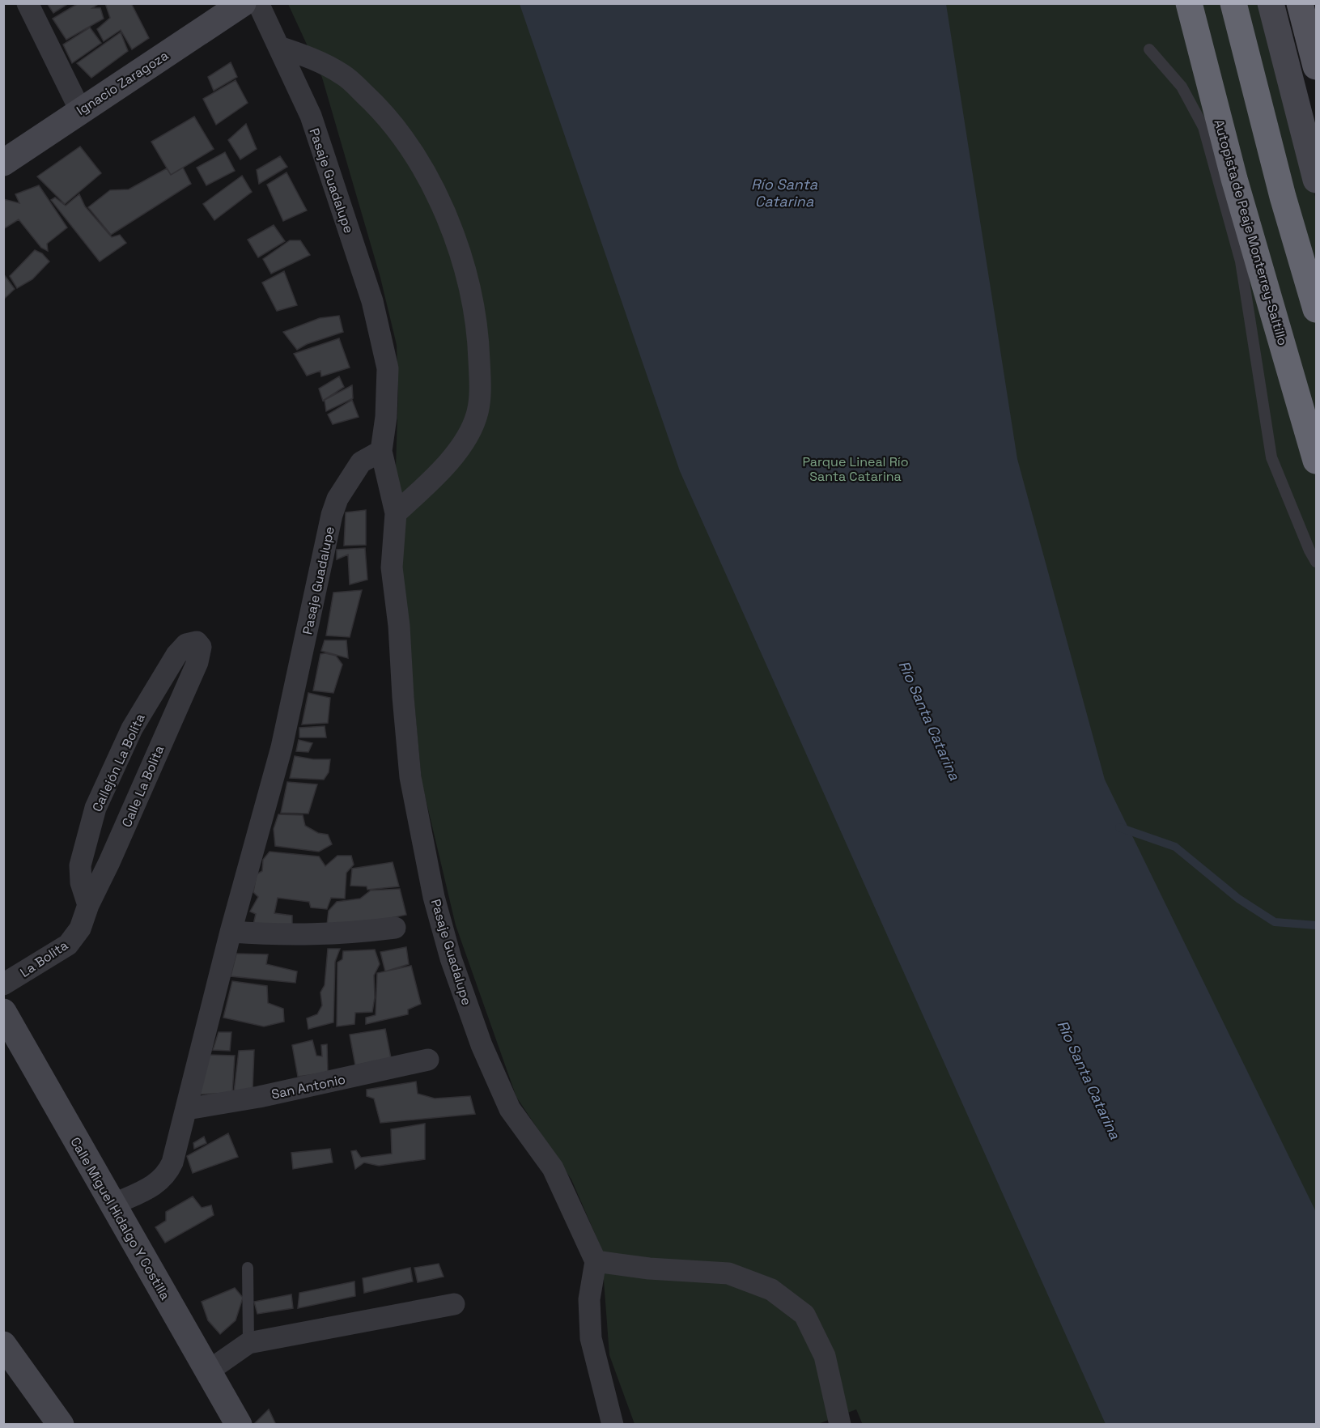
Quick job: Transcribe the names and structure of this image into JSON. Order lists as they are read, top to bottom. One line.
{"streets":{"highway":["Autopista de Peaje Monterrey-Saltillo"],"street":["Ignacio Zaragoza","Pasaje Guadalupe","Callejón La Bolita","Calle La Bolita","La Bolita","San Antonio","Calle Miguel Hidalgo Y Costilla"]},"crossings":[["Pasaje Guadalupe","San Antonio"],["Pasaje Guadalupe","Calle Miguel Hidalgo Y Costilla"],["Callejón La Bolita","Calle La Bolita"],["Calle La Bolita","La Bolita"]],"water":["Río Santa Catarina"],"parks":["Parque Lineal Río Santa Catarina"]}
